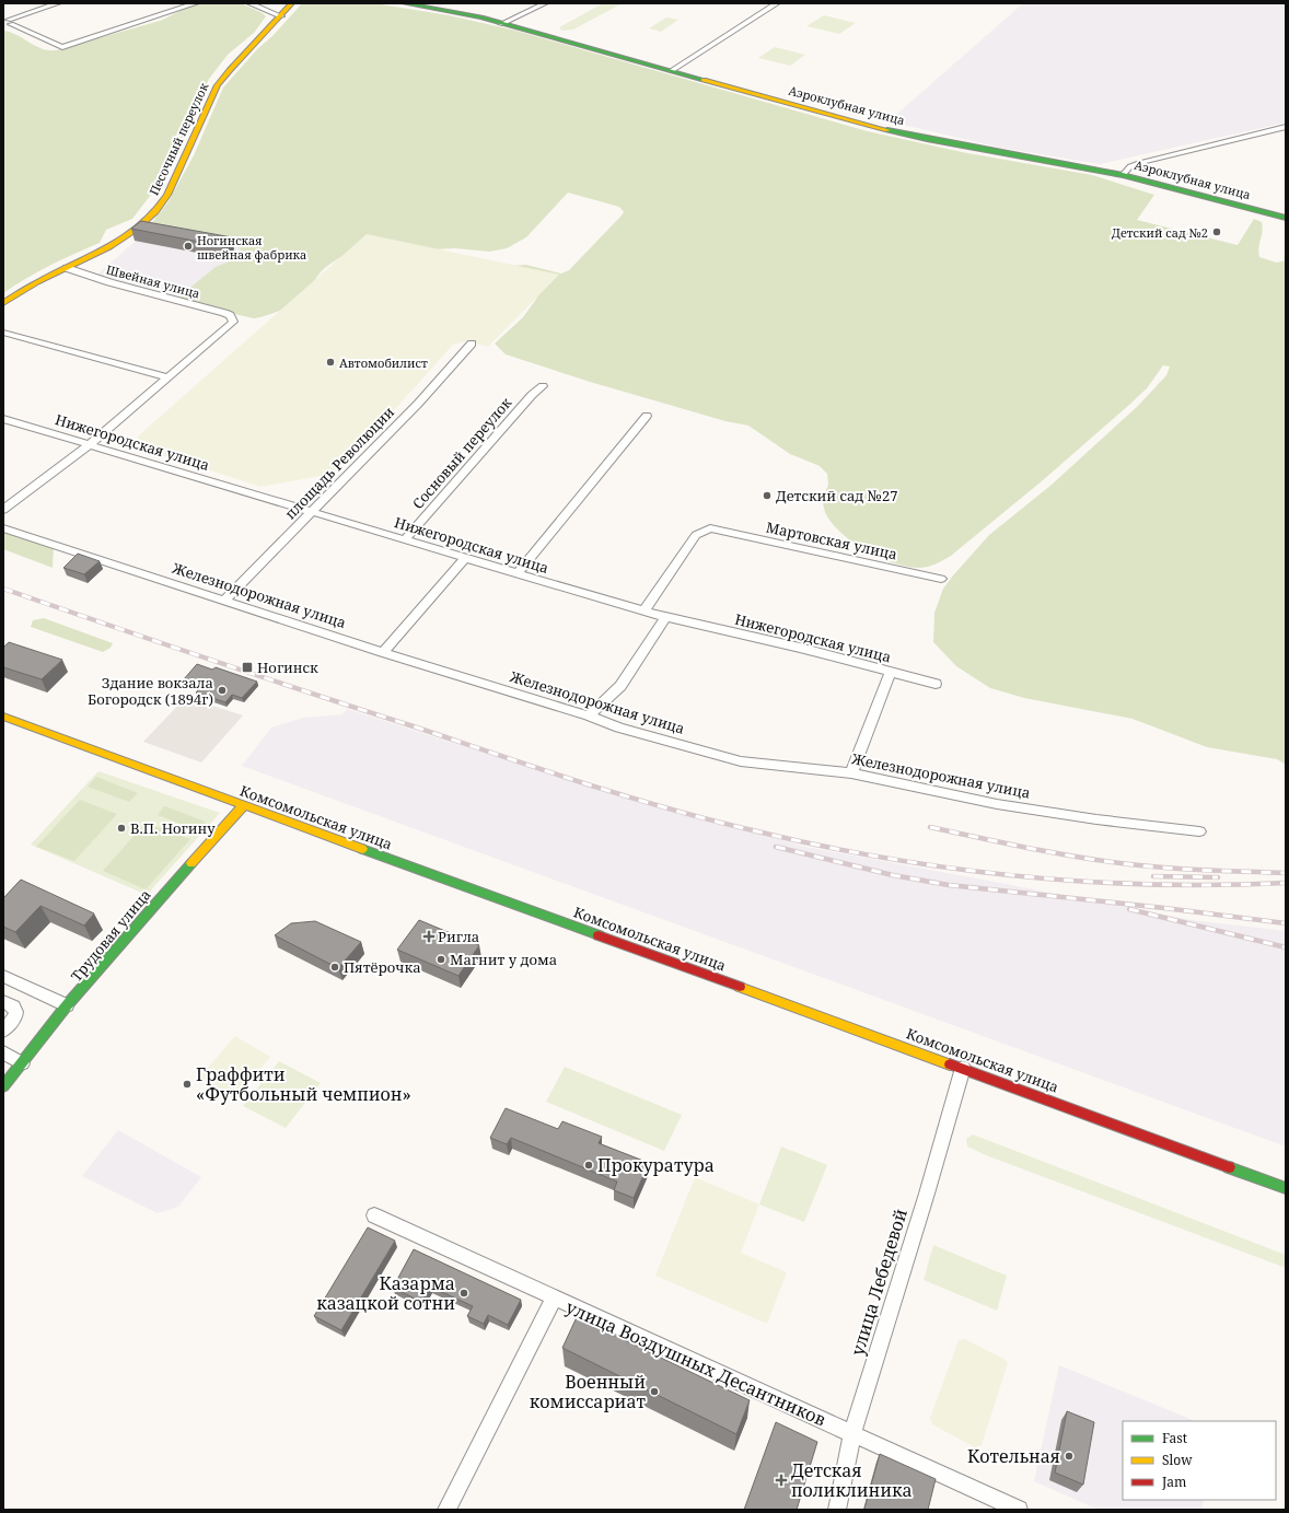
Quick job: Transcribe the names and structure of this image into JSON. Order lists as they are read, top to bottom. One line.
{"streets":{"main road":["Аэроклубная улица","Песочный переулок","Комсомольская улица","Трудовая улица"],"street":["Швейная улица","Нижегородская улица","Сосновый переулок","площадь Революции","Мартовская улица","Железнодорожная улица","улица Лебедевой","улица Воздушных Десантников"]},"crossings":[["Песочный переулок","Швейная улица"],["Нижегородская улица","Сосновый переулок"],["Нижегородская улица","площадь Революции"],["Нижегородская улица","Мартовская улица"],["площадь Революции","Железнодорожная улица"],["Комсомольская улица","Трудовая улица"],["Комсомольская улица","улица Лебедевой"],["улица Лебедевой","улица Воздушных Десантников"]],"places":{"other":["Детский сад №2","Ногинская швейная фабрика","Автомобилист","Детский сад №27","Здание вокзала Богородск (1894г)","В.П. Ногину","Магнит у дома","Пятёрочка","Граффити «Футбольный чемпион»","Прокуратура","Казарма казацкой сотни","Военный комиссариат","Котельная"],"transit":["Ногинск"],"health":["Ригла","Детская поликлиника"]},"legend":["Fast","Slow","Jam"]}
